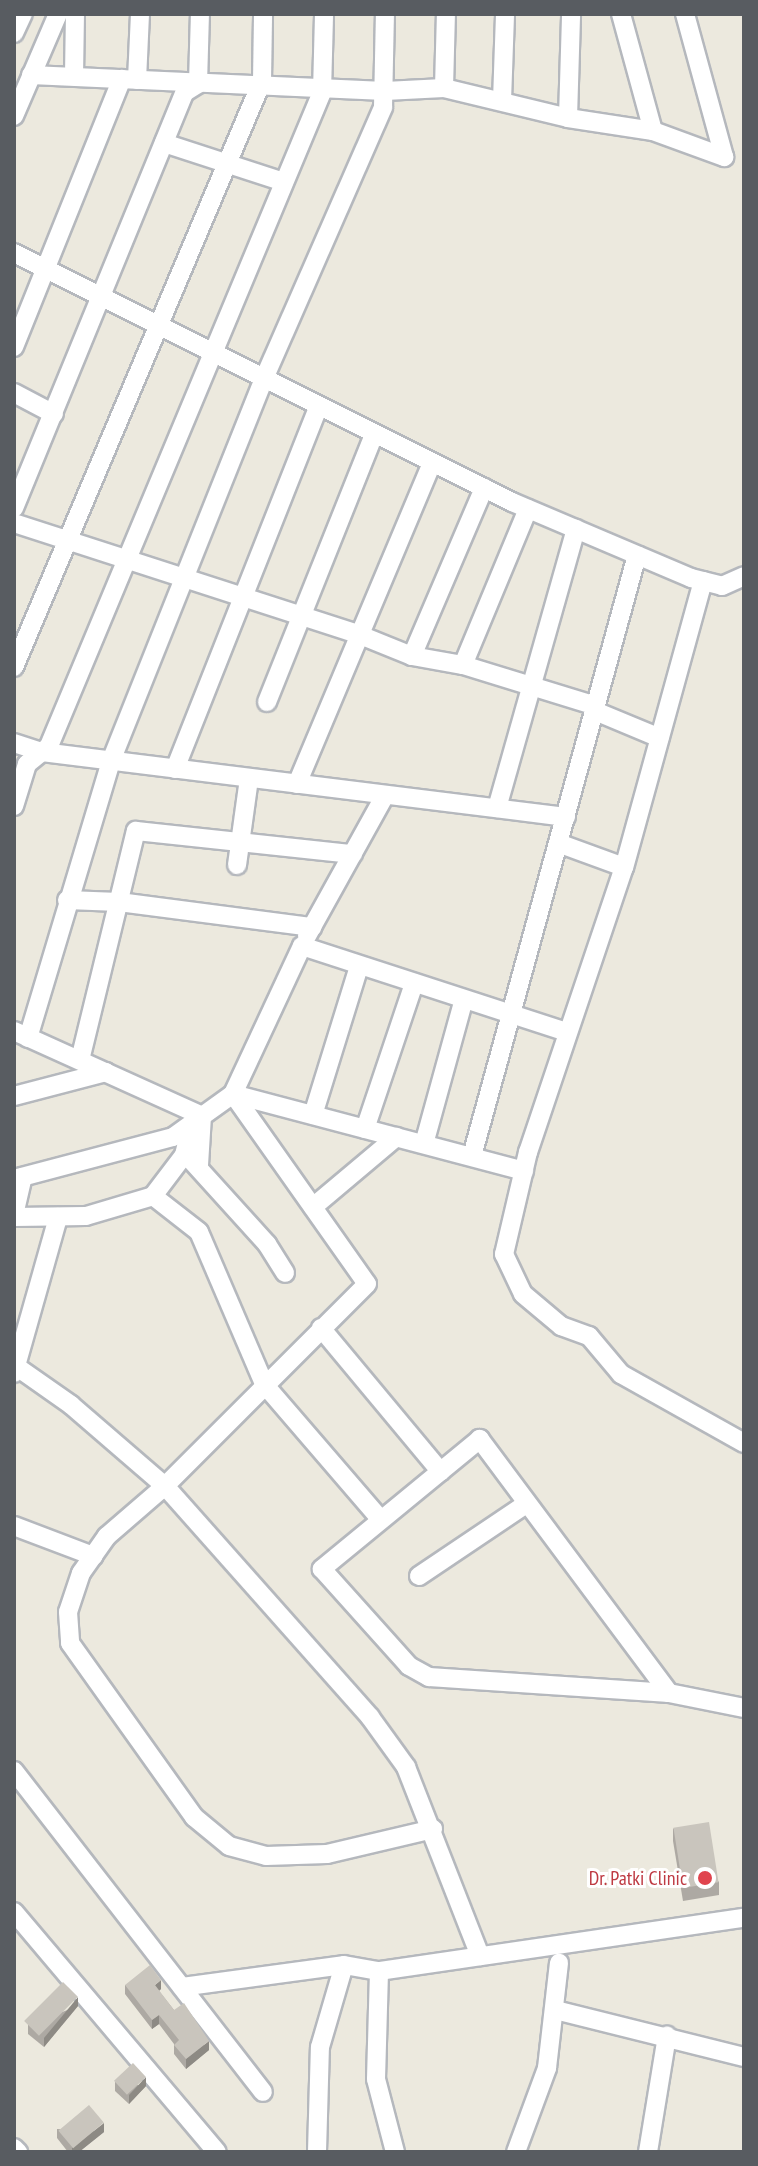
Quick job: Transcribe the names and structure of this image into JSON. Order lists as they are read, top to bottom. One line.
{"places":["Dr. Patki Clinic"]}
